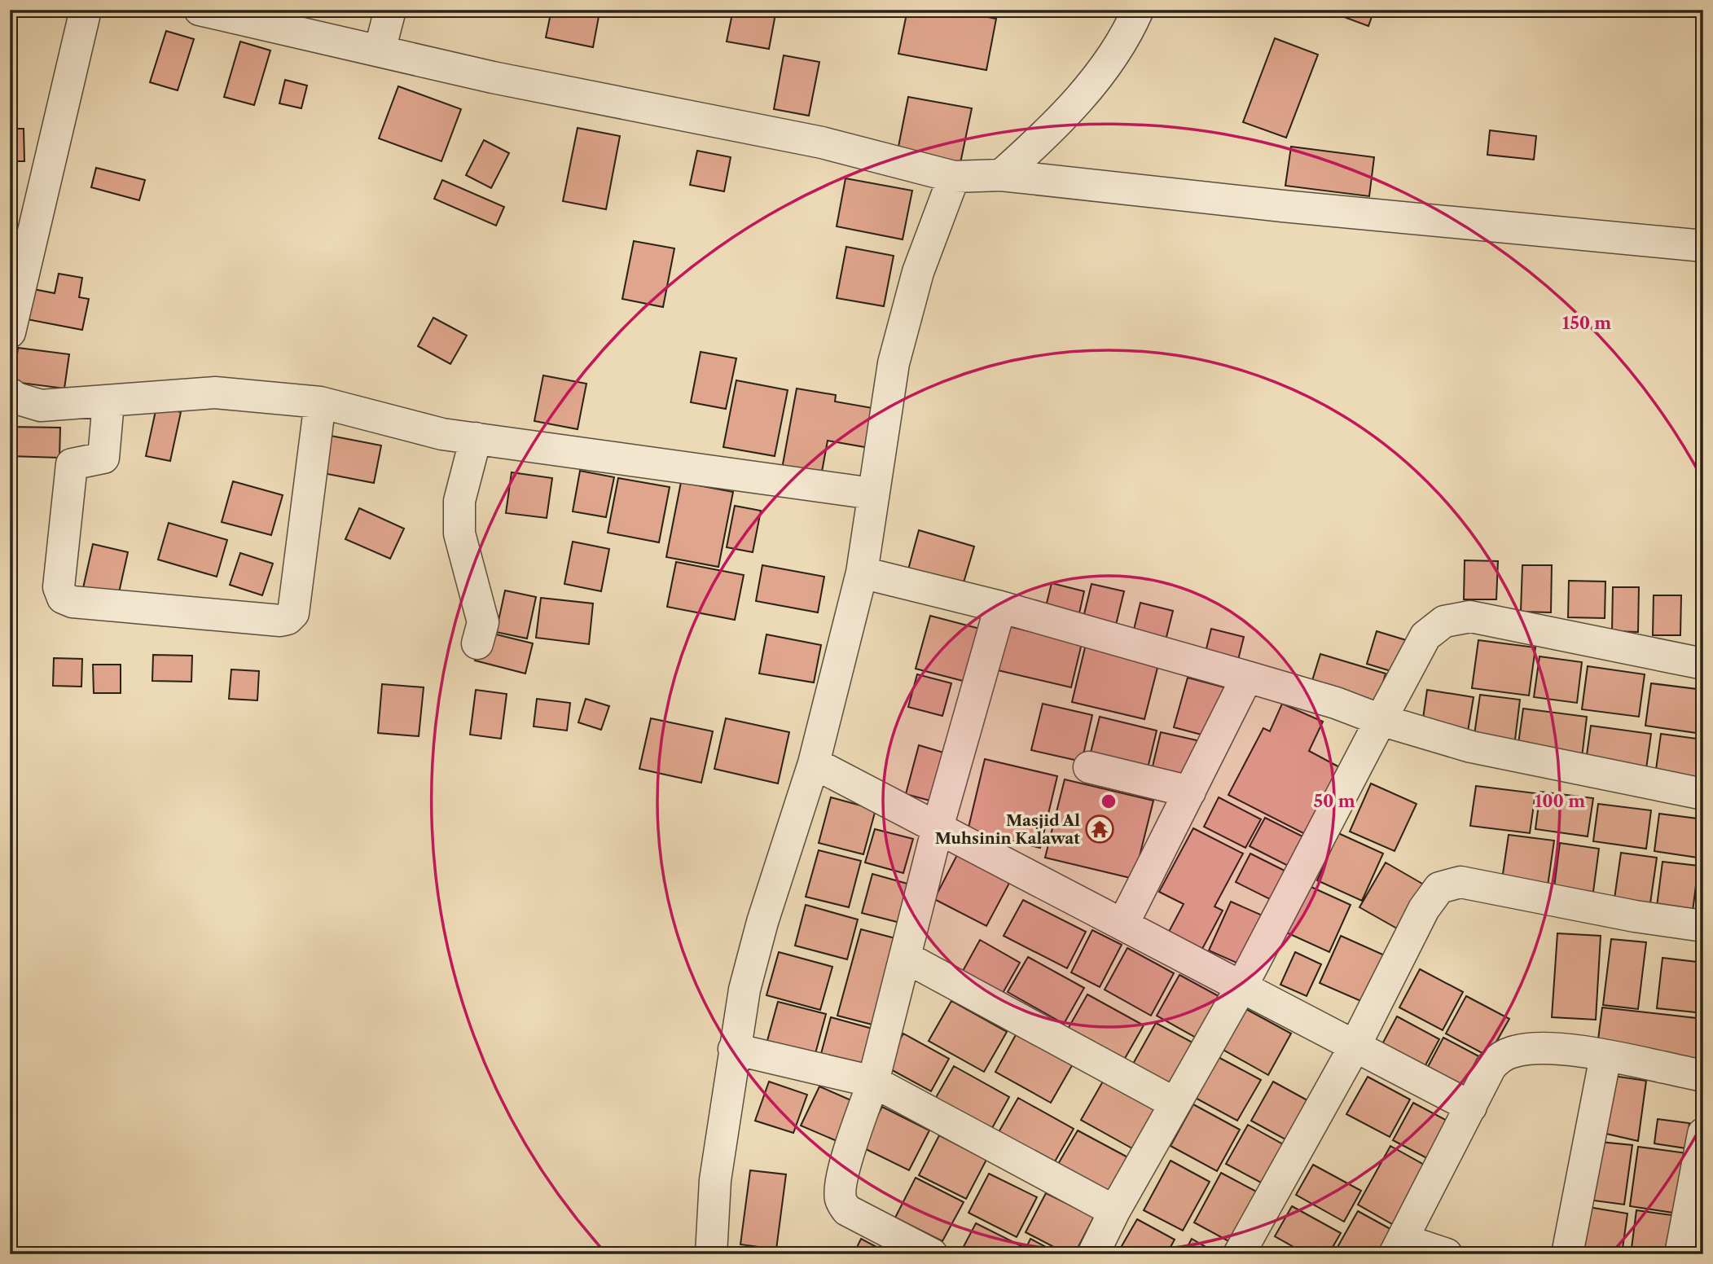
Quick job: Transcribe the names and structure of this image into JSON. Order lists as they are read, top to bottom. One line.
{"places":{"temple":["Masjid Al Muhsinin Kalawat"]},"rings":["150 m","50 m","100 m"]}
